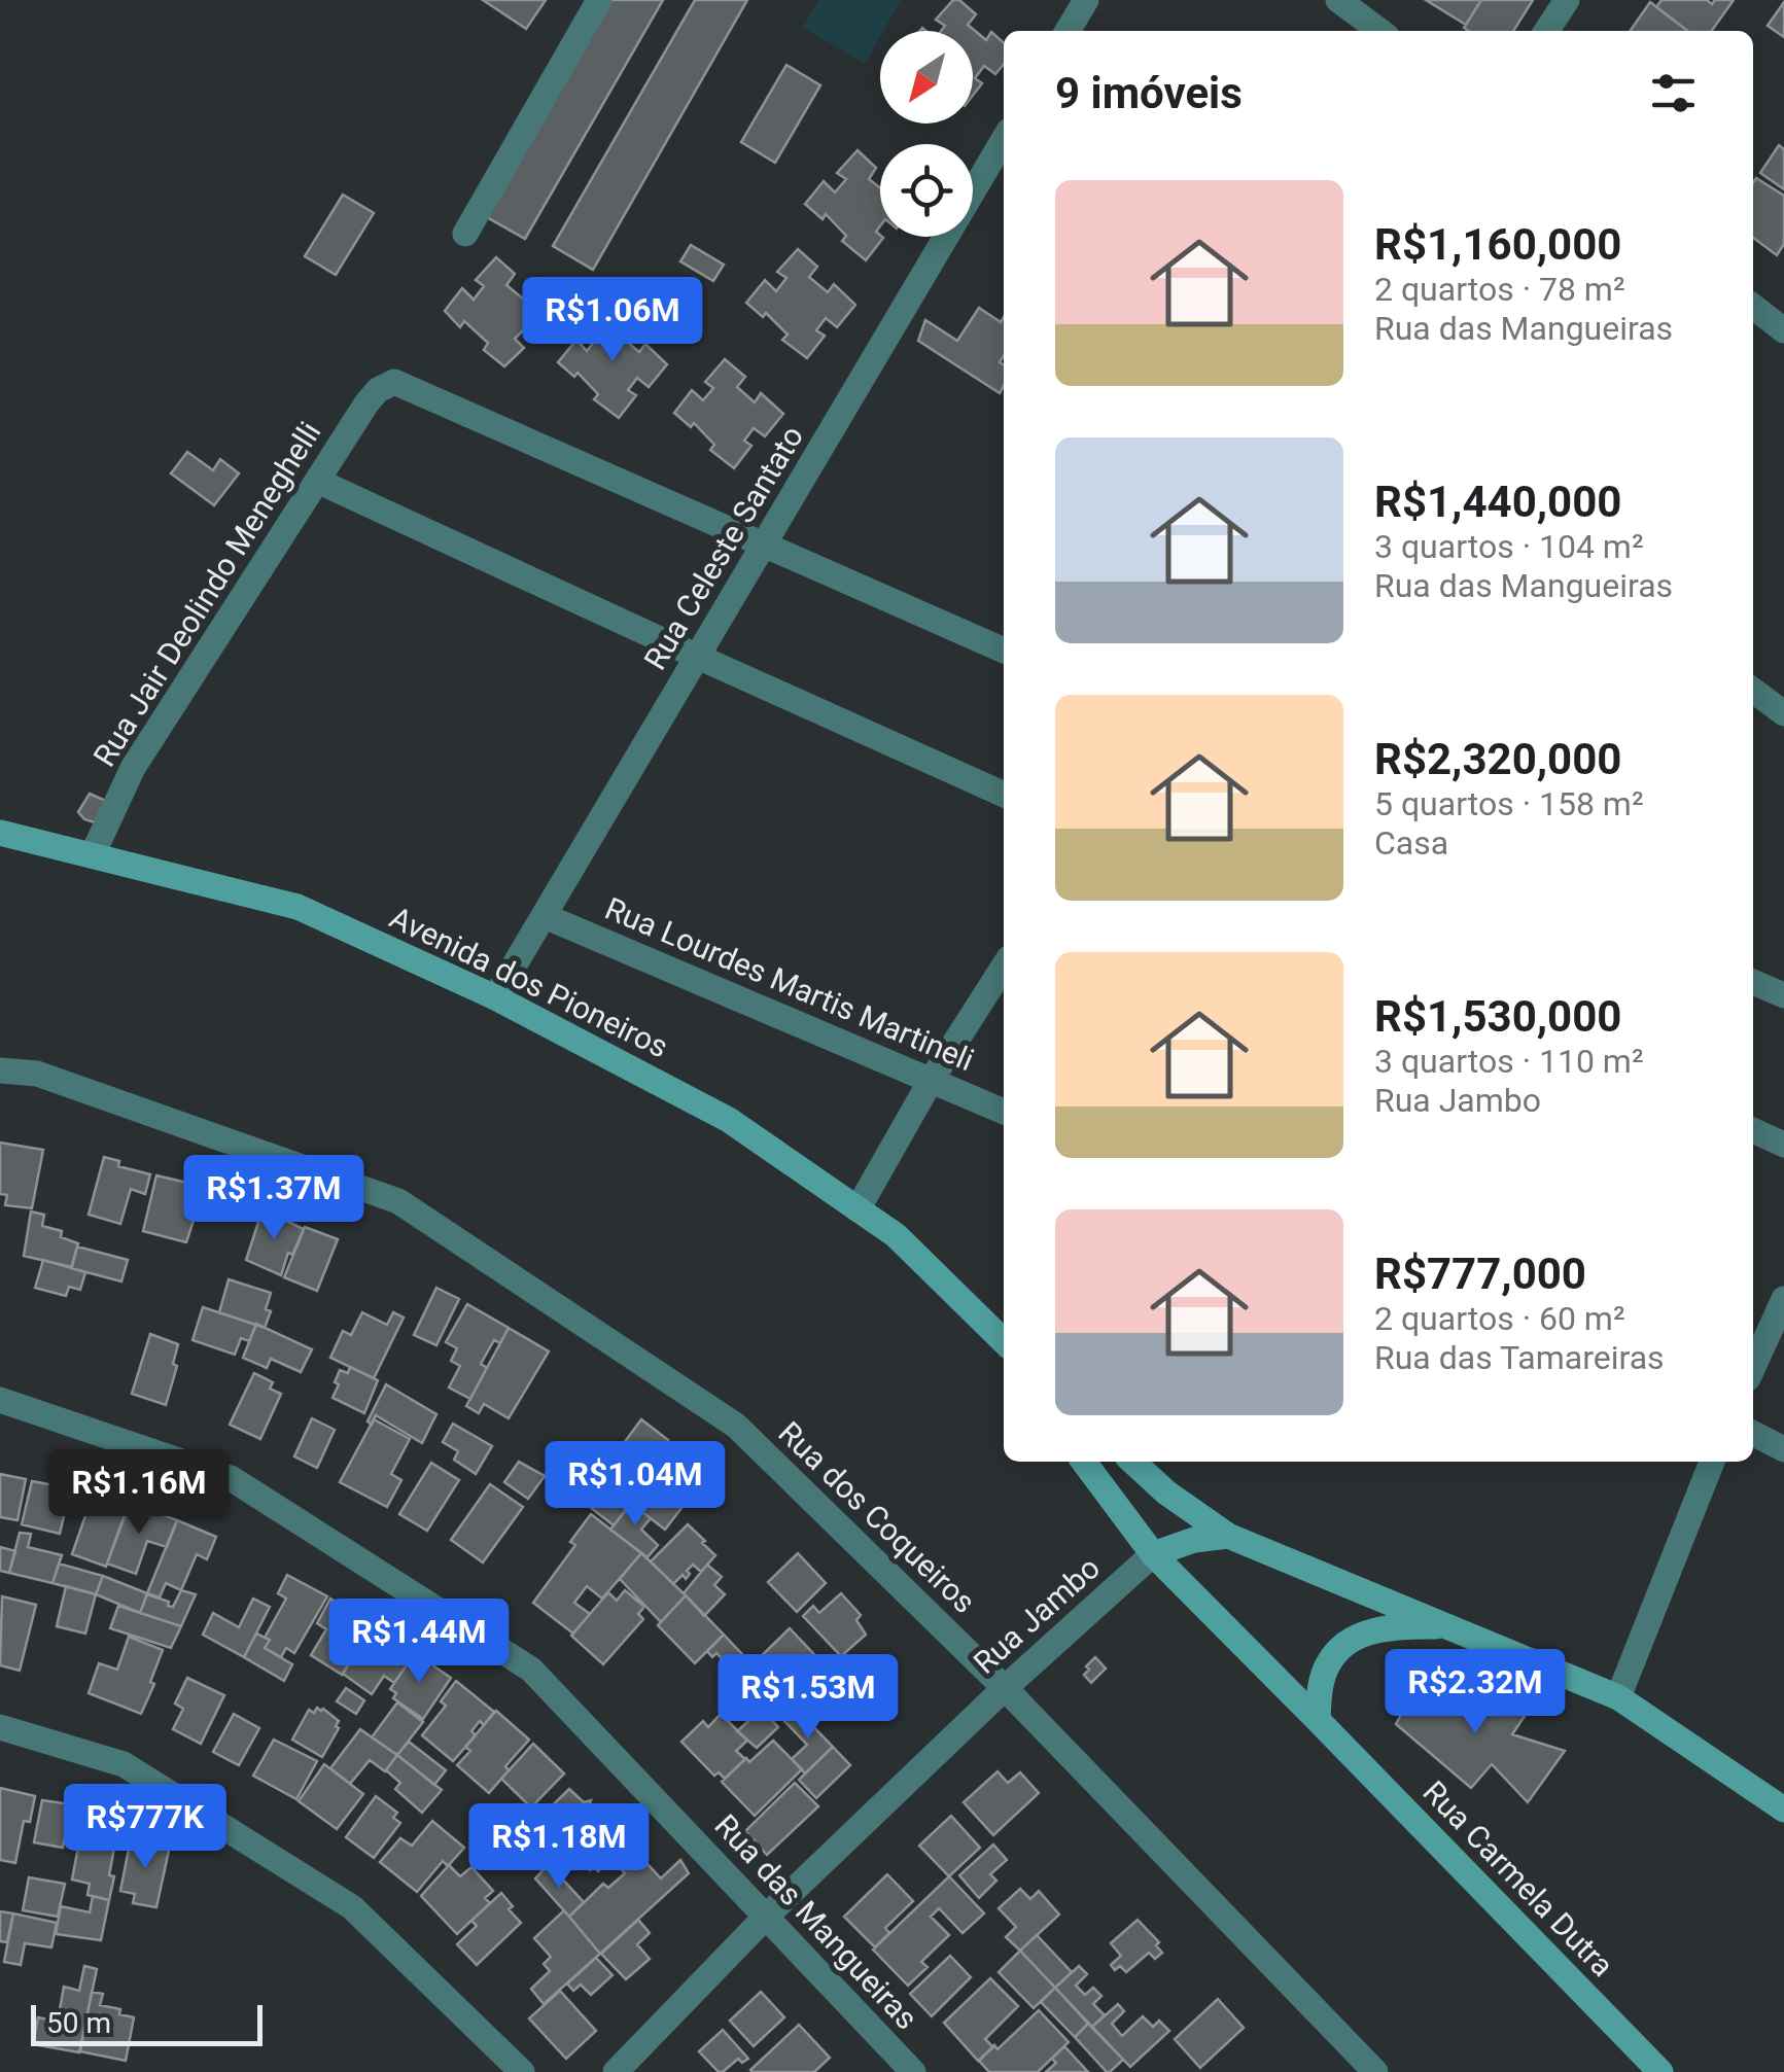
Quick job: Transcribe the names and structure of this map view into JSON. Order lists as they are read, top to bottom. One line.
{"streets":{"main road":["Avenida dos Pioneiros","Rua Carmela Dutra"],"street":["Rua Celeste Santato","Rua Jair Deolindo Meneghelli","Rua Lourdes Martis Martineli","Rua dos Coqueiros","Rua Jambo","Rua das Mangueiras"]},"crossings":[["Rua Celeste Santato","Rua Jair Deolindo Meneghelli"],["Rua Celeste Santato","Avenida dos Pioneiros"],["Rua Celeste Santato","Rua Lourdes Martis Martineli"],["Rua Jair Deolindo Meneghelli","Avenida dos Pioneiros"],["Rua dos Coqueiros","Rua Jambo"],["Rua Jambo","Rua Carmela Dutra"],["Rua Jambo","Rua das Mangueiras"]],"scale_bar":"50 m","north":"bottom left","page":{"heading":"9 imóveis","list":[{"name":"R$1,160,000","note":"2 quartos · 78 m² · Rua das Mangueiras"},{"name":"R$1,440,000","note":"3 quartos · 104 m² · Rua das Mangueiras"},{"name":"R$2,320,000","note":"5 quartos · 158 m² · Casa"},{"name":"R$1,530,000","note":"3 quartos · 110 m² · Rua Jambo"},{"name":"R$777,000","note":"2 quartos · 60 m² · Rua das Tamareiras"}],"price":["R$1.06M","R$1.37M","R$1.04M","R$1.16M","R$1.44M","R$2.32M","R$1.53M","R$777K","R$1.18M"],"scale":"50 m"}}
